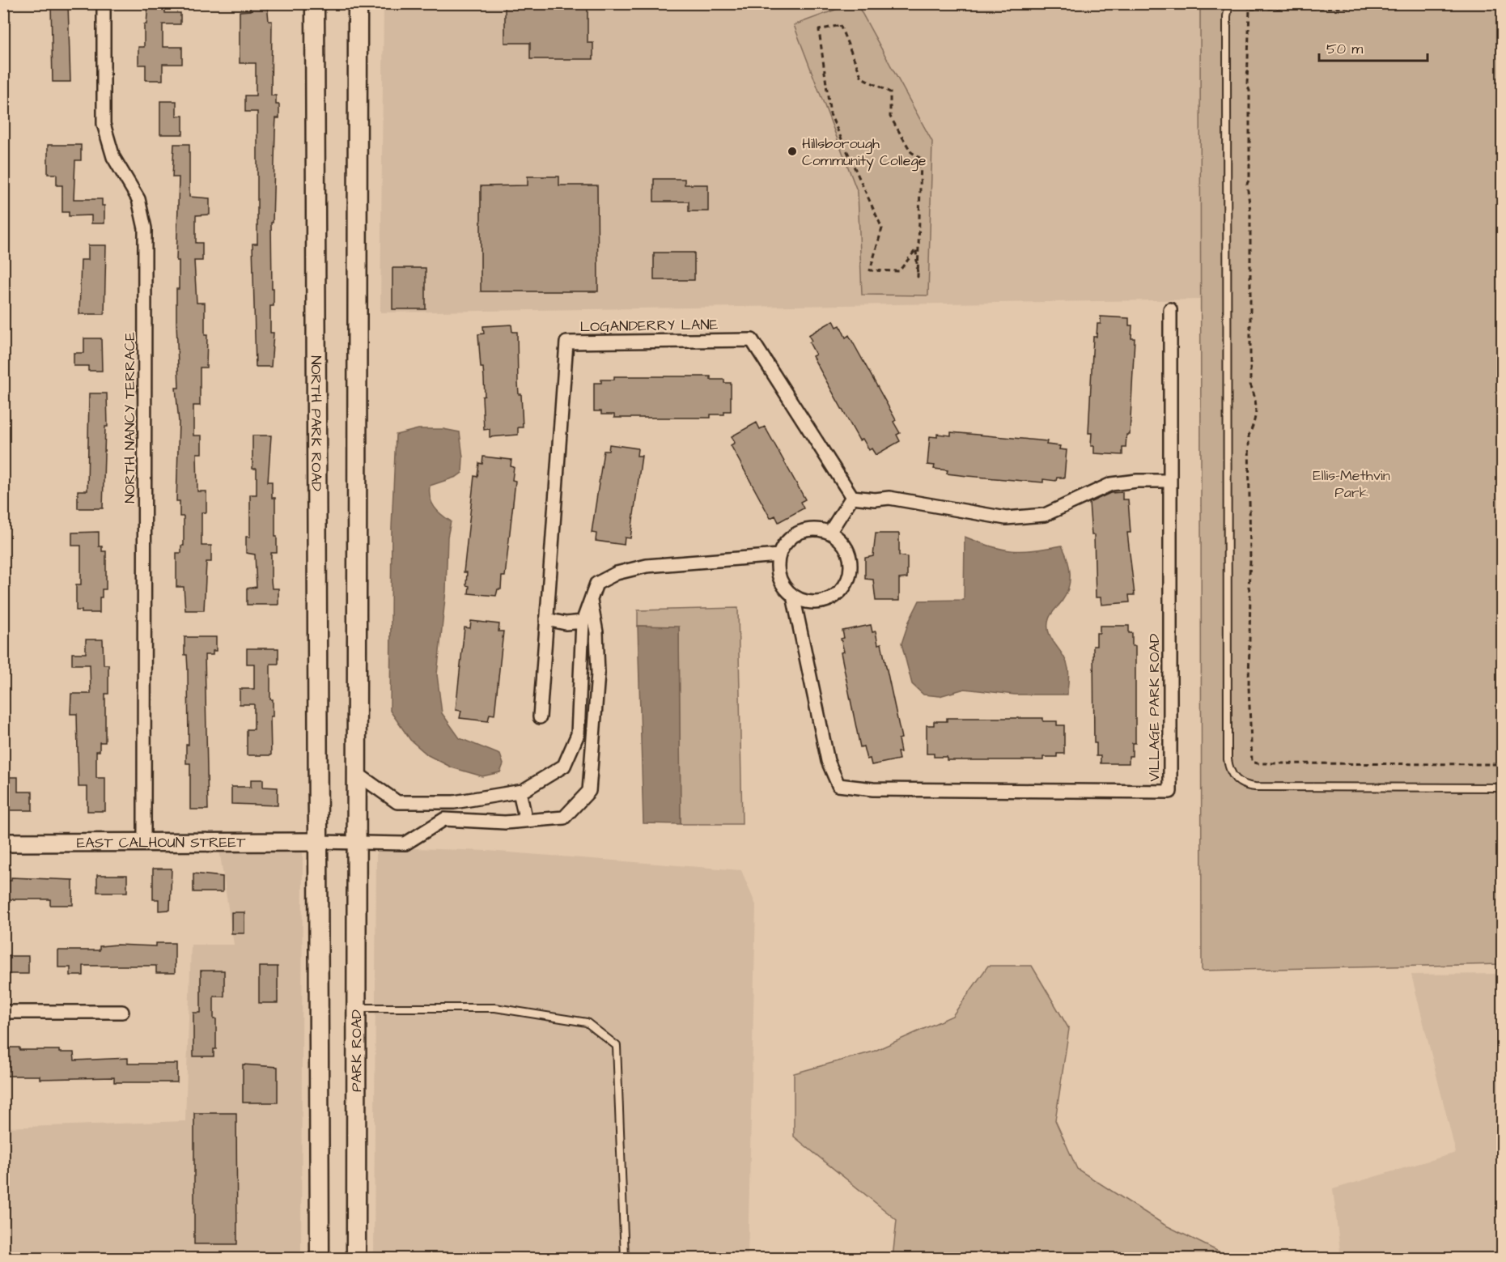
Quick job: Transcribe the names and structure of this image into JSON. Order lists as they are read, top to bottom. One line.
{"streets":{"main road":["NORTH PARK ROAD","PARK ROAD"],"street":["LOGANDERRY LANE","NORTH NANCY TERRACE","VILLAGE PARK ROAD","EAST CALHOUN STREET"]},"crossings":[["NORTH NANCY TERRACE","EAST CALHOUN STREET"],["NORTH PARK ROAD","EAST CALHOUN STREET"]],"parks":["Ellis-Methvin Park"],"places":["Hillsborough Community College"],"scale_bar":"50 m"}
